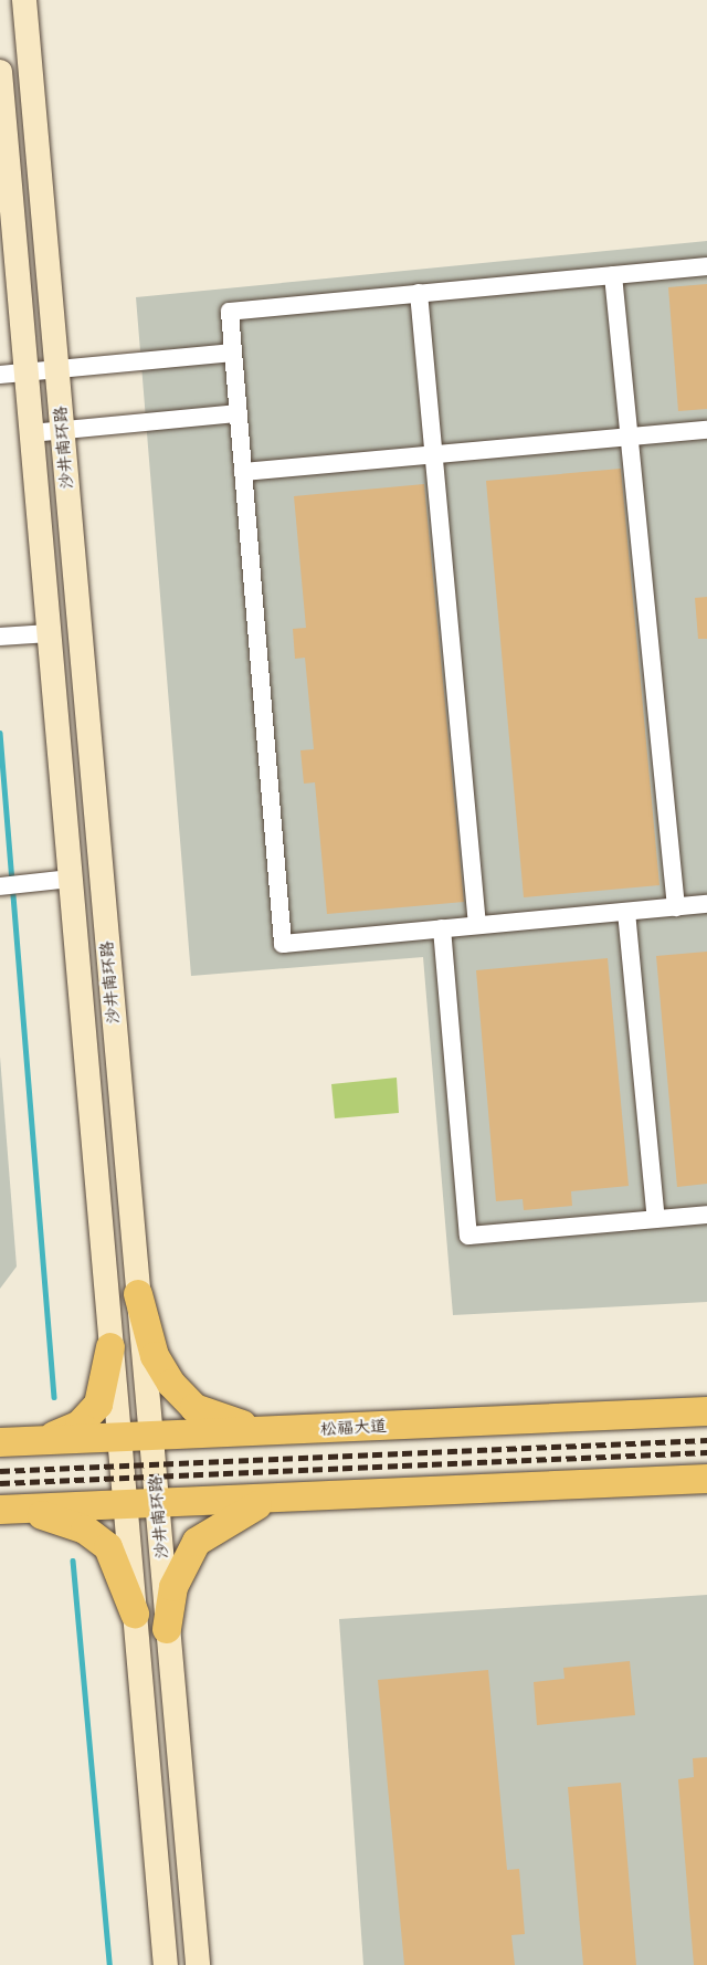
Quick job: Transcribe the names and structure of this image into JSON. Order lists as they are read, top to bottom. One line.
{"streets":{"main road":["沙井南环路","松福大道"]},"crossings":[["沙井南环路","松福大道"]]}
